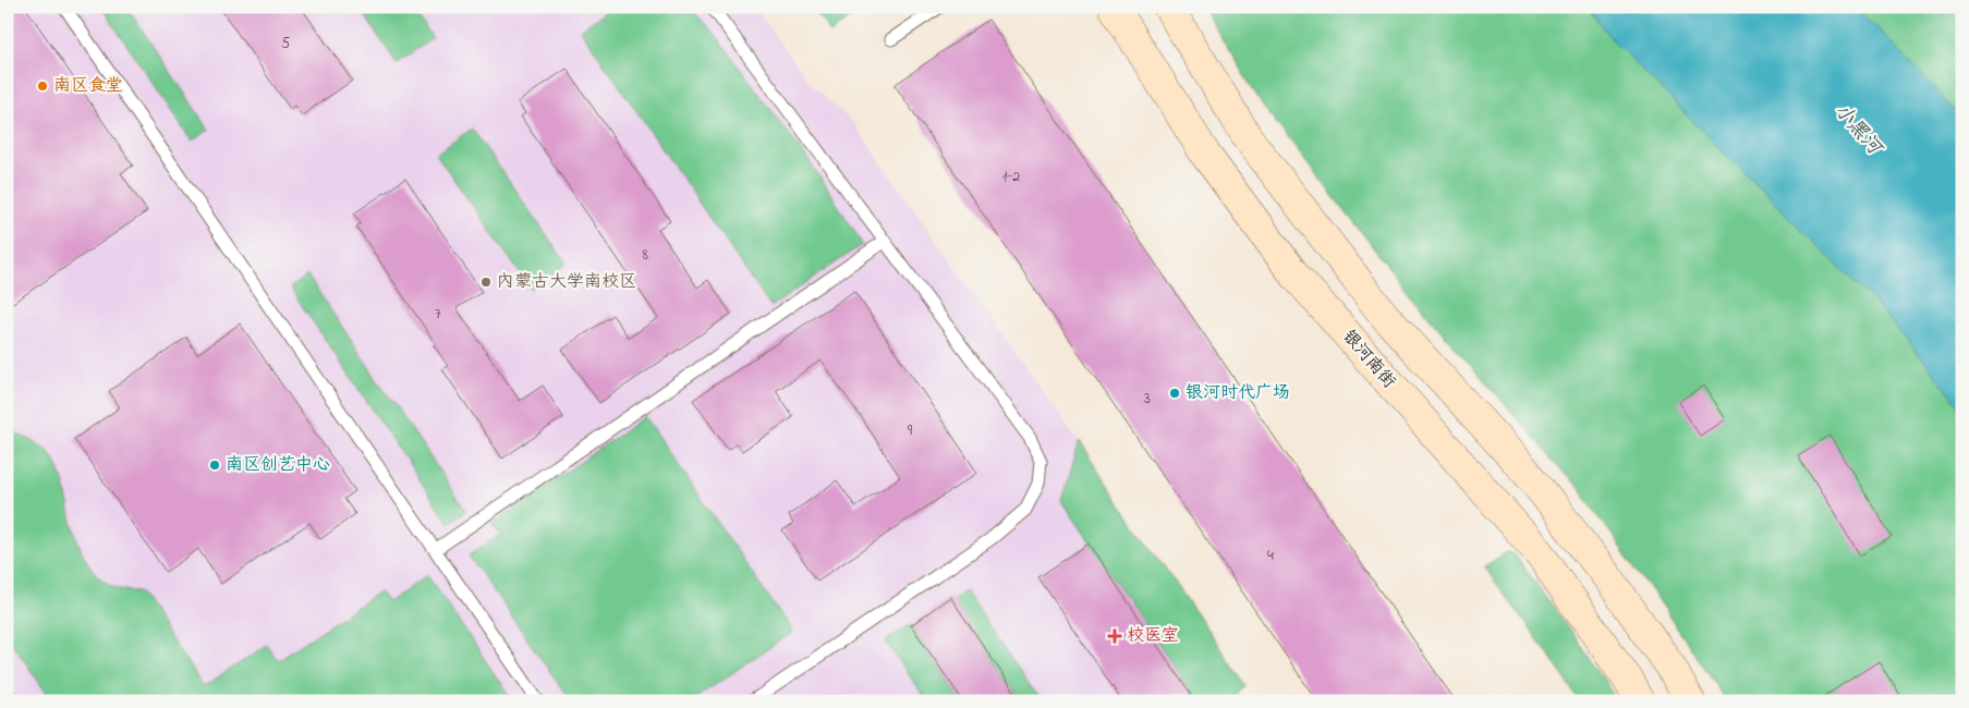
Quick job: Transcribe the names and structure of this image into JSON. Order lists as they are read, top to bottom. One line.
{"streets":{"main road":["银河南街"]},"water":["小黑河"],"places":{"other":["南区食堂","内蒙古大学南校区","银河时代广场","南区创艺中心"],"health":["校医室"]},"house_numbers":["5","1-2","8","7","3","9","4"]}
